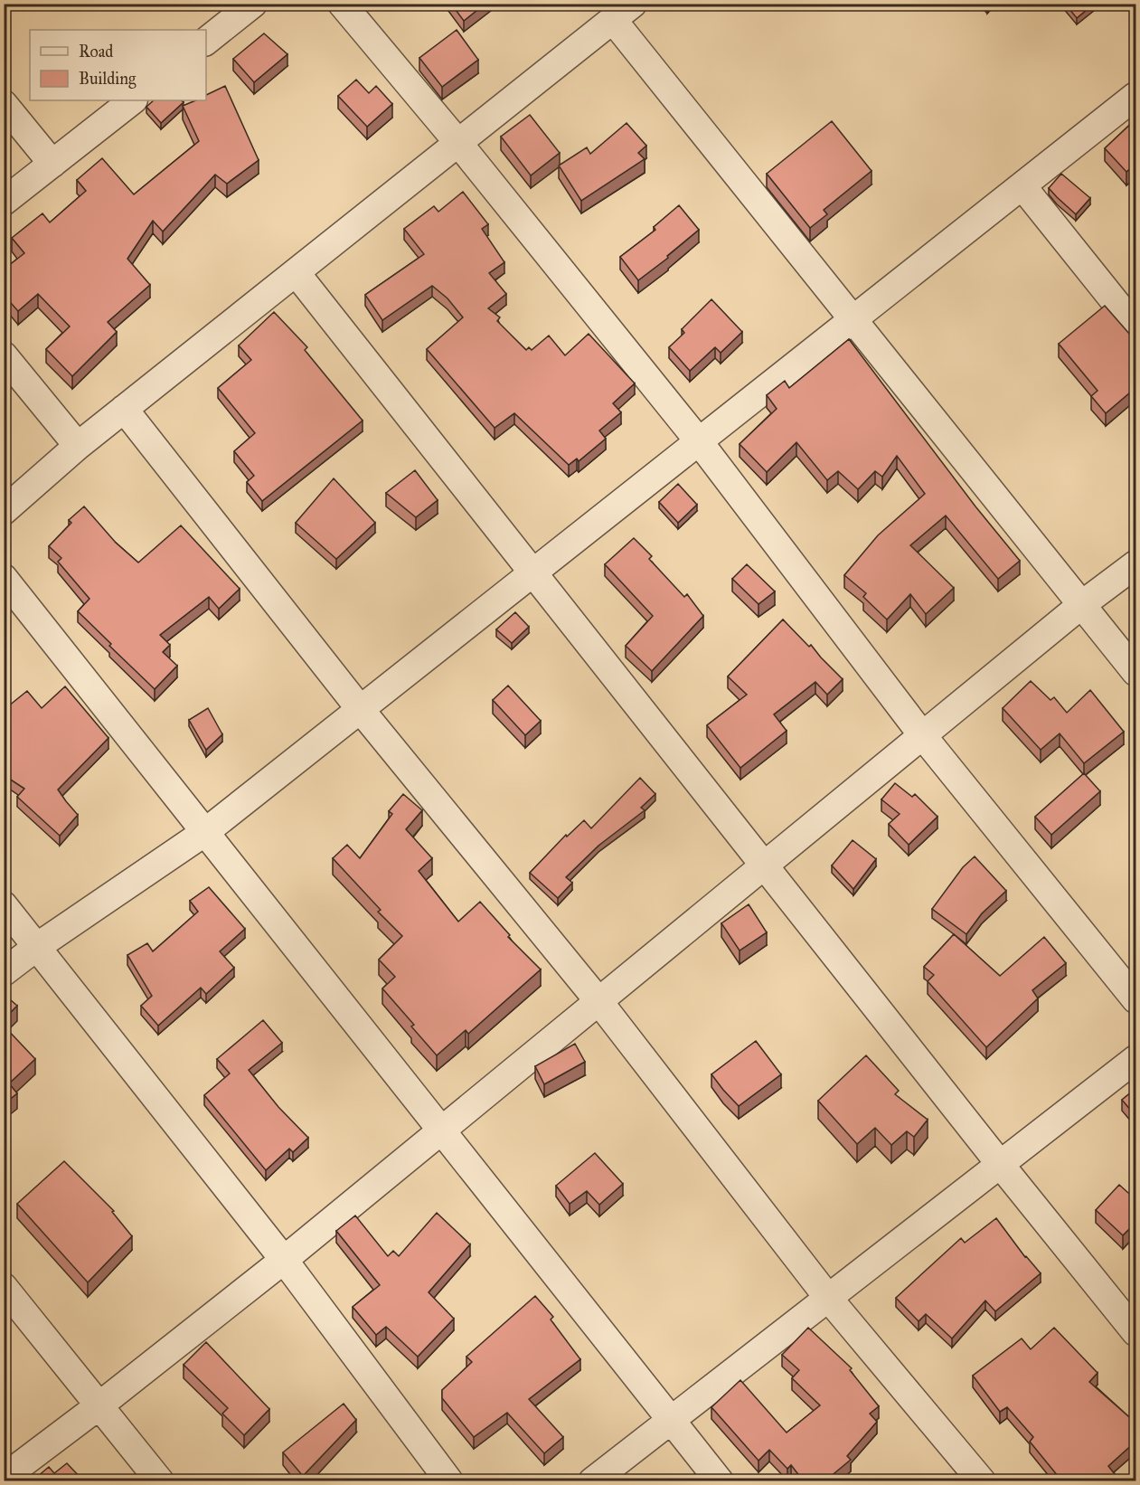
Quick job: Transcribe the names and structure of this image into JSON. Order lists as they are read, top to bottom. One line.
{"legend":["Road","Building"]}
